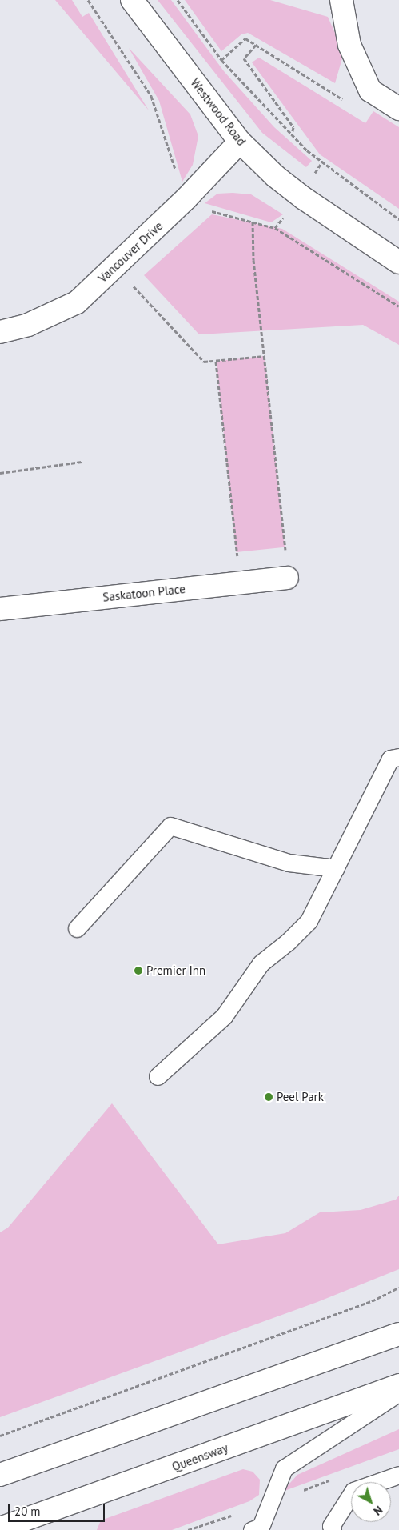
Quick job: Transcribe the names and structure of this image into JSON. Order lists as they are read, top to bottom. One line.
{"streets":{"main road":["Westwood Road","Vancouver Drive","Saskatoon Place","Queensway"]},"crossings":[["Westwood Road","Vancouver Drive"]],"places":["Premier Inn","Peel Park"],"scale_bar":"20 m","north":"bottom right"}
